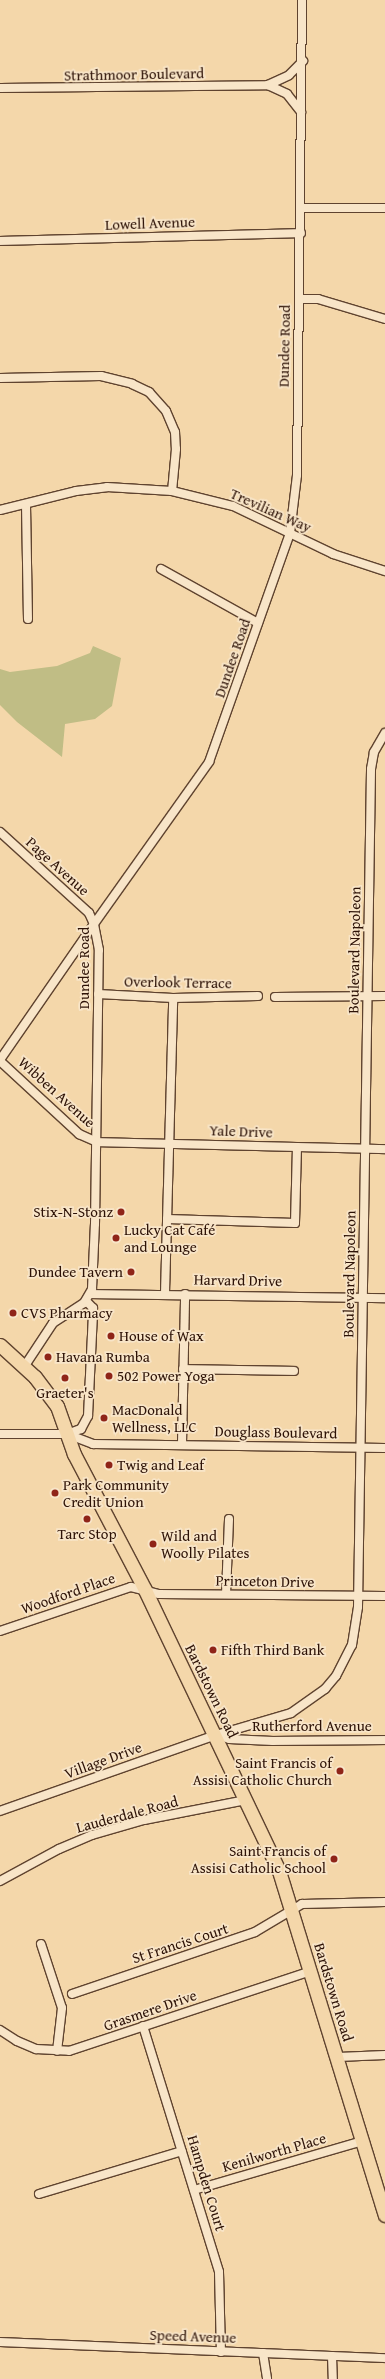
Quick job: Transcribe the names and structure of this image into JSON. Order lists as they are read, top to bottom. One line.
{"streets":{"main road":["Bardstown Road"],"street":["Strathmoor Boulevard","Lowell Avenue","Dundee Road","Trevilian Way","Page Avenue","Boulevard Napoleon","Overlook Terrace","Wibben Avenue","Yale Drive","Harvard Drive","Douglass Boulevard","Princeton Drive","Woodford Place","Rutherford Avenue","Village Drive","Lauderdale Road","St Francis Court","Grasmere Drive","Kenilworth Place","Hampden Court","Speed Avenue"]},"crossings":[["Strathmoor Boulevard","Dundee Road"],["Lowell Avenue","Dundee Road"],["Dundee Road","Trevilian Way"],["Dundee Road","Page Avenue"],["Dundee Road","Overlook Terrace"],["Dundee Road","Wibben Avenue"],["Dundee Road","Yale Drive"],["Dundee Road","Harvard Drive"],["Dundee Road","Douglass Boulevard"],["Dundee Road","Bardstown Road"],["Boulevard Napoleon","Yale Drive"],["Boulevard Napoleon","Harvard Drive"],["Boulevard Napoleon","Douglass Boulevard"],["Boulevard Napoleon","Princeton Drive"],["Boulevard Napoleon","Bardstown Road"],["Boulevard Napoleon","Rutherford Avenue"],["Boulevard Napoleon","Village Drive"],["Wibben Avenue","Yale Drive"],["Douglass Boulevard","Bardstown Road"],["Princeton Drive","Woodford Place"],["Princeton Drive","Bardstown Road"],["Woodford Place","Bardstown Road"],["Bardstown Road","Rutherford Avenue"],["Bardstown Road","Village Drive"],["Bardstown Road","Lauderdale Road"],["Bardstown Road","St Francis Court"],["Bardstown Road","Grasmere Drive"],["Bardstown Road","Kenilworth Place"],["Rutherford Avenue","Village Drive"],["Grasmere Drive","Hampden Court"],["Kenilworth Place","Hampden Court"],["Hampden Court","Speed Avenue"]],"places":["Stix-N-Stonz","Lucky Cat Café and Lounge","Dundee Tavern","CVS Pharmacy","House of Wax","Havana Rumba","502 Power Yoga","Graeter's","MacDonald Wellness, LLC","Twig and Leaf","Park Community Credit Union","Tarc Stop","Wild and Woolly Pilates","Fifth Third Bank","Saint Francis of Assisi Catholic Church","Saint Francis of Assisi Catholic School"]}
